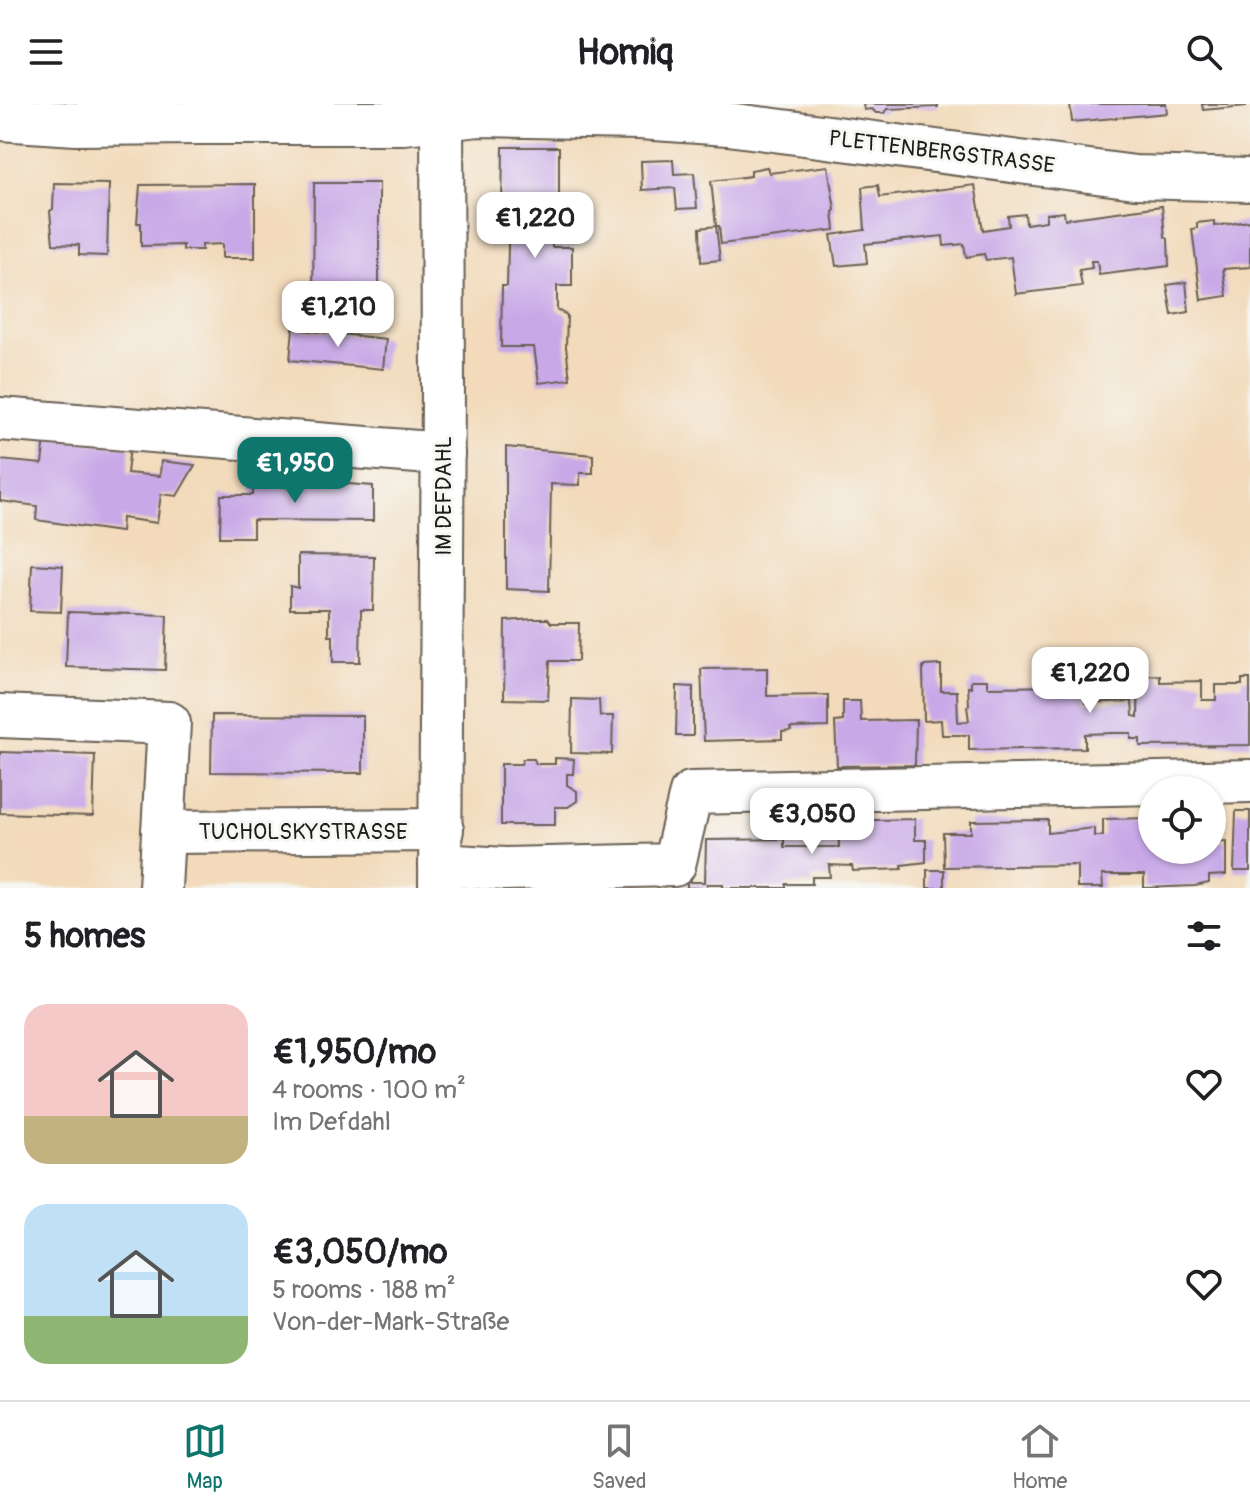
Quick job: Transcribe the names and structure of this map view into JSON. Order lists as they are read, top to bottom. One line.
{"streets":{"street":["PLETTENBERGSTRASSE","IM DEFDAHL","TUCHOLSKYSTRASSE"]},"crossings":[["PLETTENBERGSTRASSE","IM DEFDAHL"],["IM DEFDAHL","TUCHOLSKYSTRASSE"]],"page":{"header":"Homiq","price":["€1,220","€1,210","€1,950","€1,220","€3,050"],"heading":"5 homes","list":[{"name":"€1,950/mo","note":"4 rooms · 100 m² · Im Defdahl"},{"name":"€3,050/mo","note":"5 rooms · 188 m² · Von-der-Mark-Straße"}],"tabs":["Map","Saved","Home"]}}
